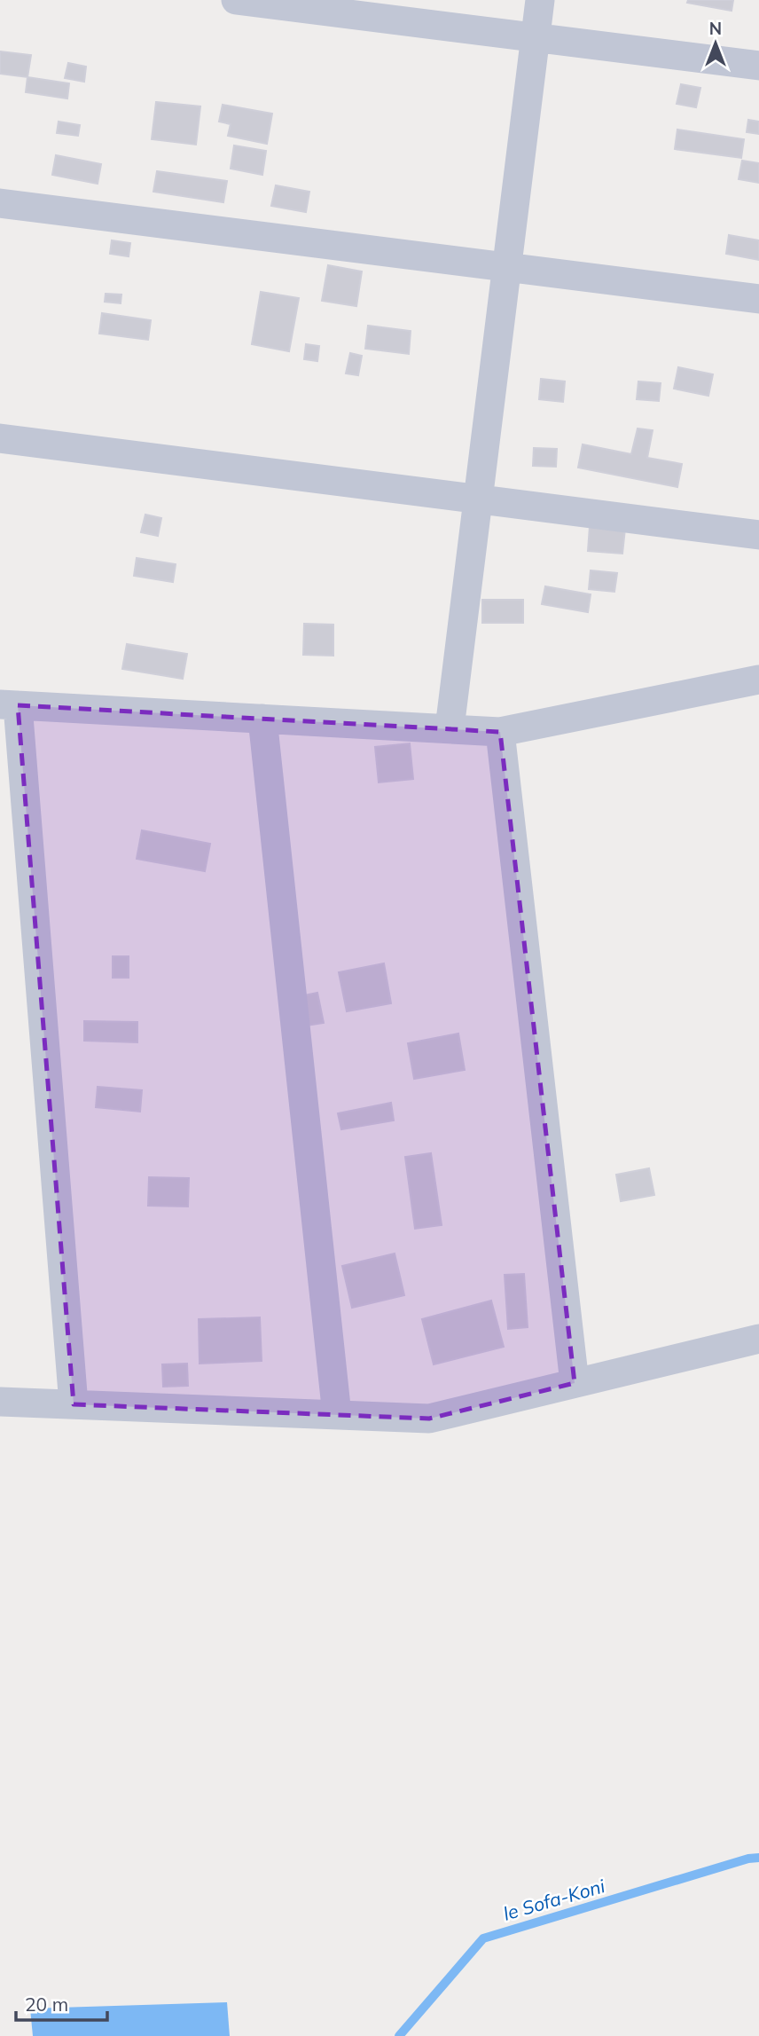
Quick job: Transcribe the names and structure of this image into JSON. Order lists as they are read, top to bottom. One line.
{"water":["le Sofa-Koni"],"scale_bar":"20 m","north":"top"}
